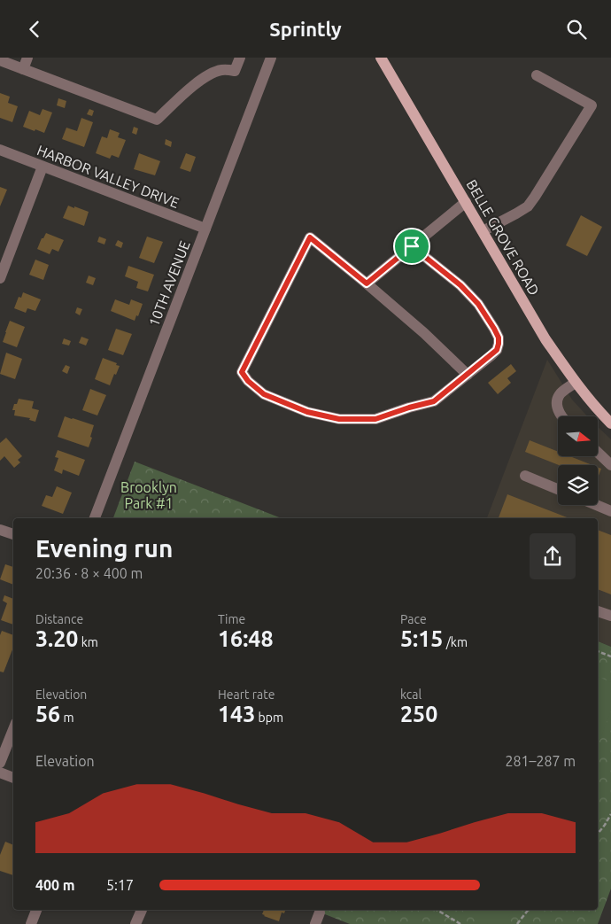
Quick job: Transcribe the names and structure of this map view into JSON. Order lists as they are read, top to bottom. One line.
{"streets":{"main road":["BELLE GROVE ROAD"],"street":["HARBOR VALLEY DRIVE","10TH AVENUE"]},"crossings":[["HARBOR VALLEY DRIVE","10TH AVENUE"]],"parks":["Brooklyn Park #1"],"north":"right","page":{"header":"Sprintly","heading":["Evening run","20:36 · 8 × 400 m"],"stats":[["Distance","3.20 km"],["Time","16:48"],["Pace","5:15 /km"],["Elevation","56 m"],["Heart rate","143 bpm"],["kcal","250"]],"chart":["Elevation","281–287 m"],"list":[{"name":"400 m","note":"5:17"}]}}
